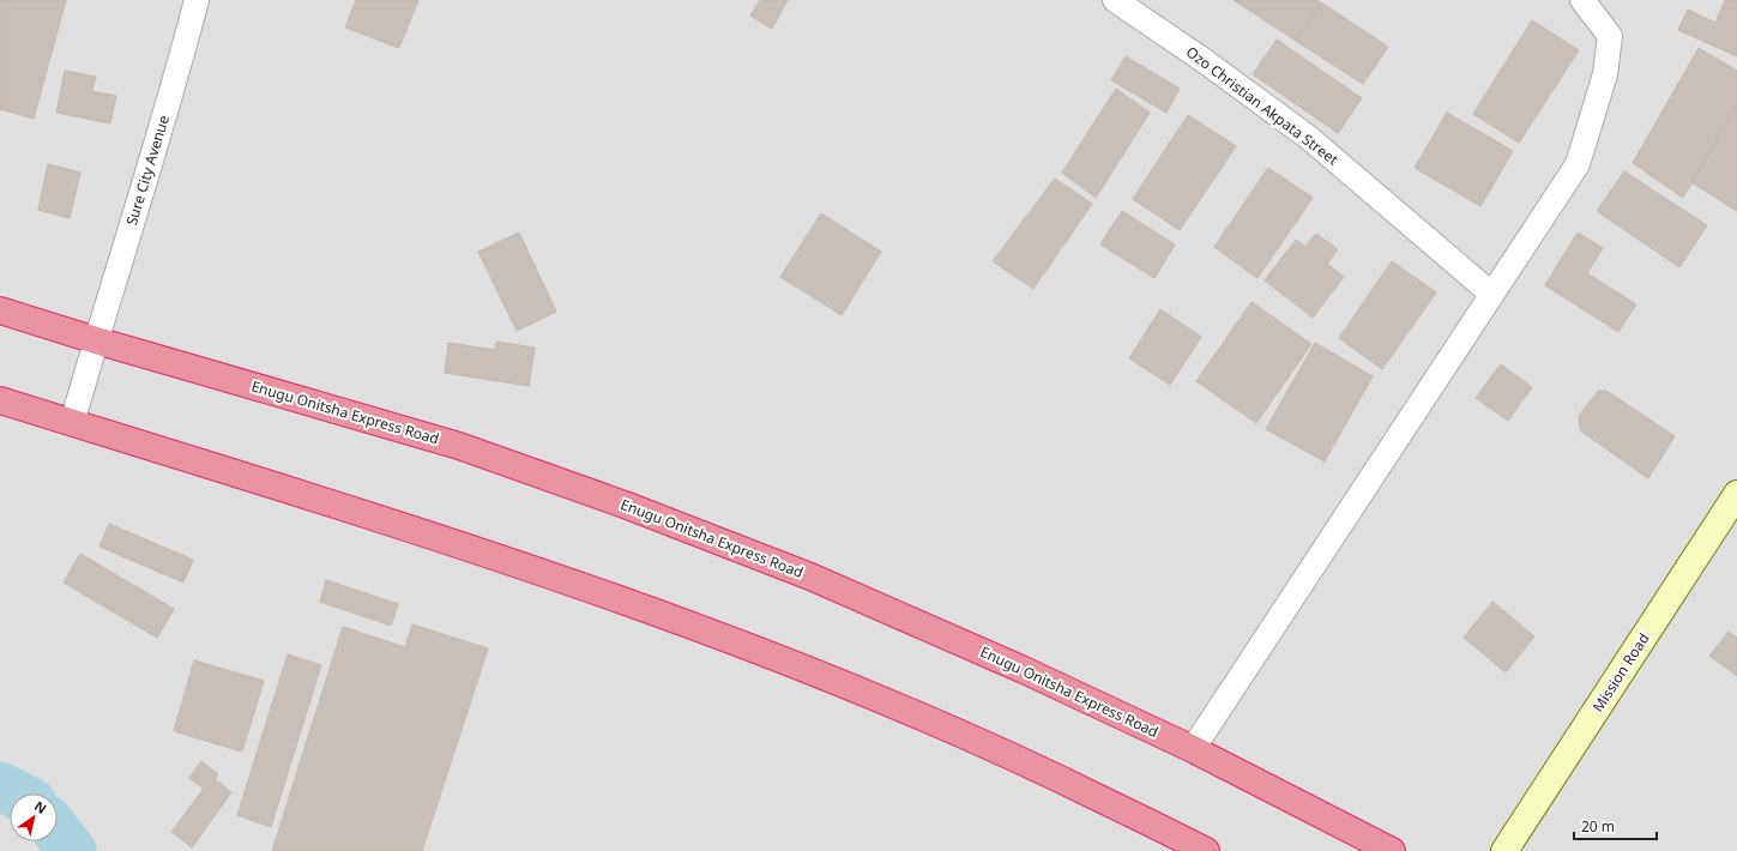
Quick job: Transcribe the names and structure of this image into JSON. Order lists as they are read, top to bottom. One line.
{"streets":{"highway":["Enugu Onitsha Express Road"],"street":["Ozo Christian Akpata Street","Sure City Avenue","Mission Road"]},"crossings":[["Sure City Avenue","Enugu Onitsha Express Road"]],"scale_bar":"20 m","north":"top right"}
